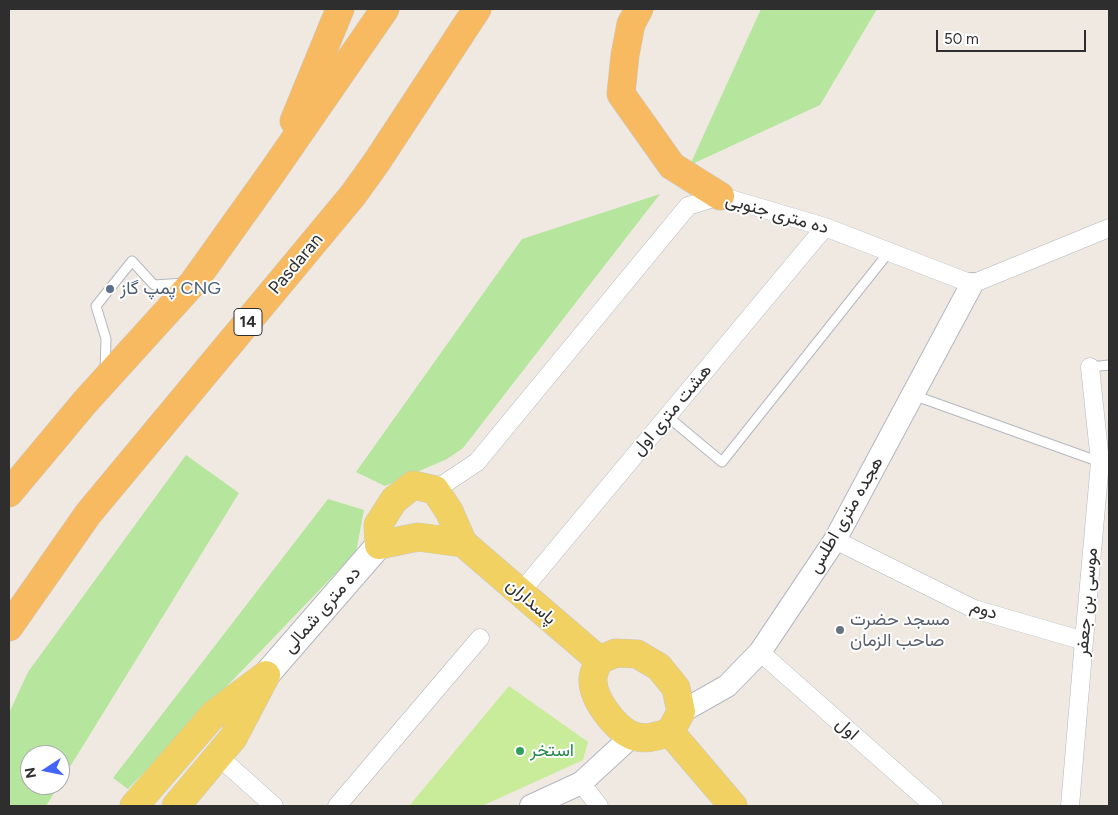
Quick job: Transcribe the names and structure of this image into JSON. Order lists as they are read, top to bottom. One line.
{"streets":{"highway":["Pasdaran","14"],"main road":["پاسداران","ده متری شمالی"],"street":["ده متری جنوبی","هشت متری اول","هجده متری اطلس","موسی بن جعفر","دوم","اول"]},"crossings":[["ده متری جنوبی","هشت متری اول"],["ده متری جنوبی","هجده متری اطلس"],["ده متری جنوبی","پاسداران"],["هشت متری اول","پاسداران"],["هجده متری اطلس","پاسداران"],["هجده متری اطلس","دوم"],["هجده متری اطلس","اول"],["موسی بن جعفر","دوم"]],"places":["پمپ گاز CNG","مسجد حضرت صاحب الزمان","استخر"],"scale_bar":"50 m","north":"left"}
